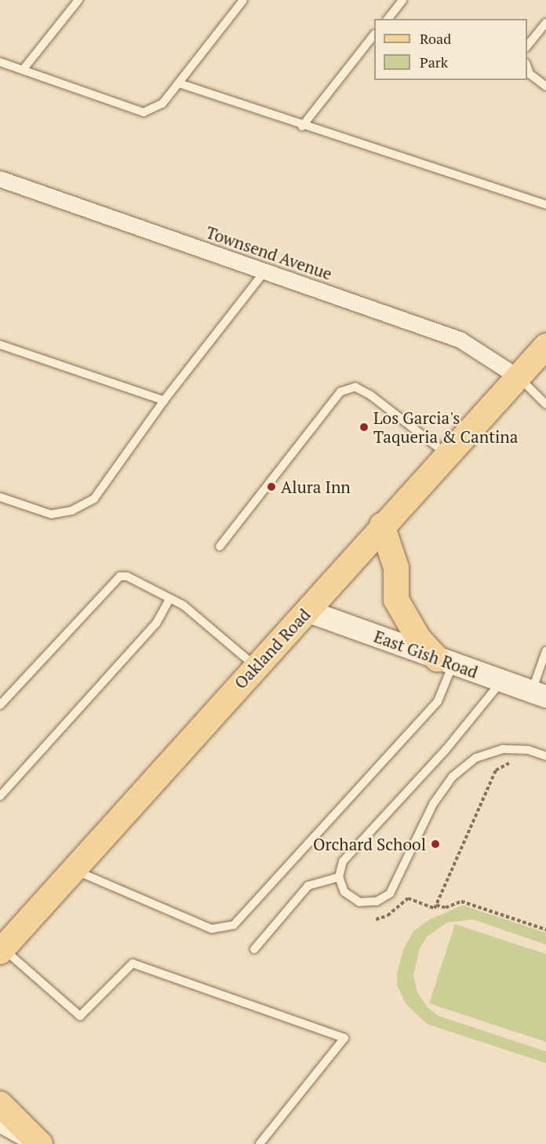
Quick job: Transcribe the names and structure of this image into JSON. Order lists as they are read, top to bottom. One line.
{"streets":{"main road":["Oakland Road","East Gish Road"],"street":["Townsend Avenue"]},"crossings":[["Townsend Avenue","Oakland Road"],["Oakland Road","East Gish Road"]],"places":["Los Garcia's Taqueria & Cantina","Alura Inn","Orchard School"],"legend":["Road","Park"]}
